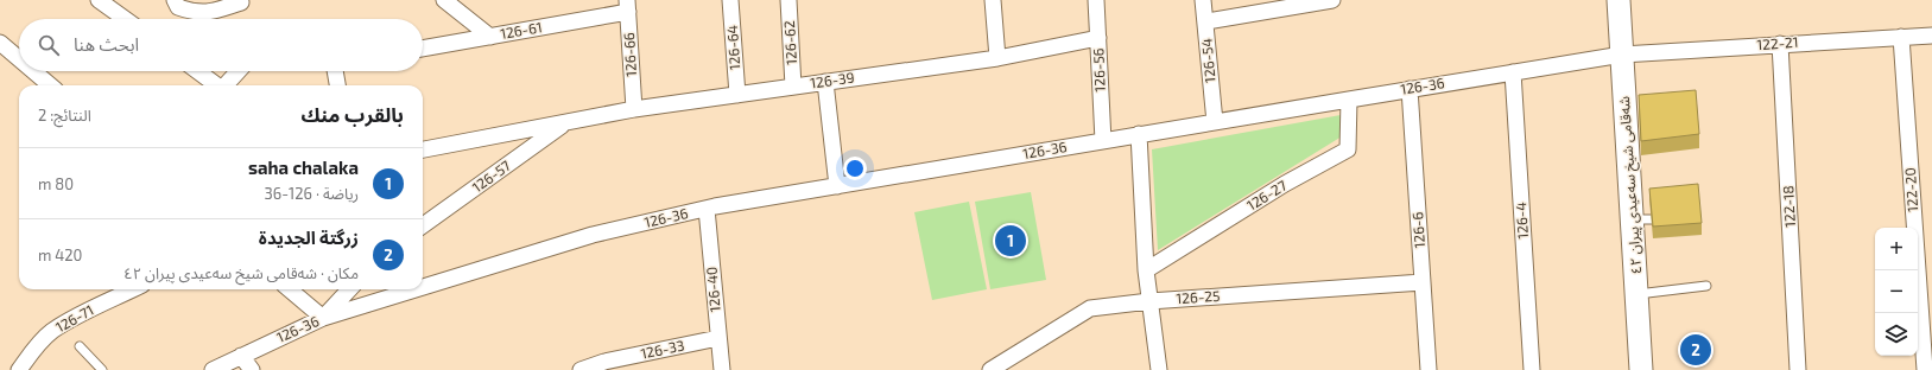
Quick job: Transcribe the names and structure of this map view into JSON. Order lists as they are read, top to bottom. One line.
{"streets":{"main road":["شەقامی شیخ سەعیدی پیران ٤٢"],"street":["126-61","126-62","122-21","126-64","126-66","126-54","126-56","126-39","126-36","126-57","122-20","126-27","122-18","126-4","126-6","126-40","126-25","126-71","126-33"]},"crossings":[["126-61","126-66"],["126-62","126-39"],["122-21","126-36"],["122-21","شەقامی شیخ سەعیدی پیران ٤٢"],["122-21","122-20"],["122-21","122-18"],["126-64","126-39"],["126-66","126-39"],["126-54","126-36"],["126-56","126-39"],["126-56","126-36"],["126-39","126-57"],["126-36","شەقامی شیخ سەعیدی پیران ٤٢"],["126-36","126-27"],["126-36","126-4"],["126-36","126-6"],["126-36","126-40"],["126-6","126-25"],["126-40","126-33"]],"page":{"search":"ابحث هنا","heading":["بالقرب منك","النتائج: 2"],"list":[{"mark":"1","name":"saha chalaka","note":"رياضة · 126-36","value":"80 m"},{"mark":"2","name":"زرگتة الجديدة","note":"مكان · شەقامی شیخ سەعیدی پیران ٤٢","value":"420 m"}],"pins":["1","2"],"map_buttons":["+","−"]}}
